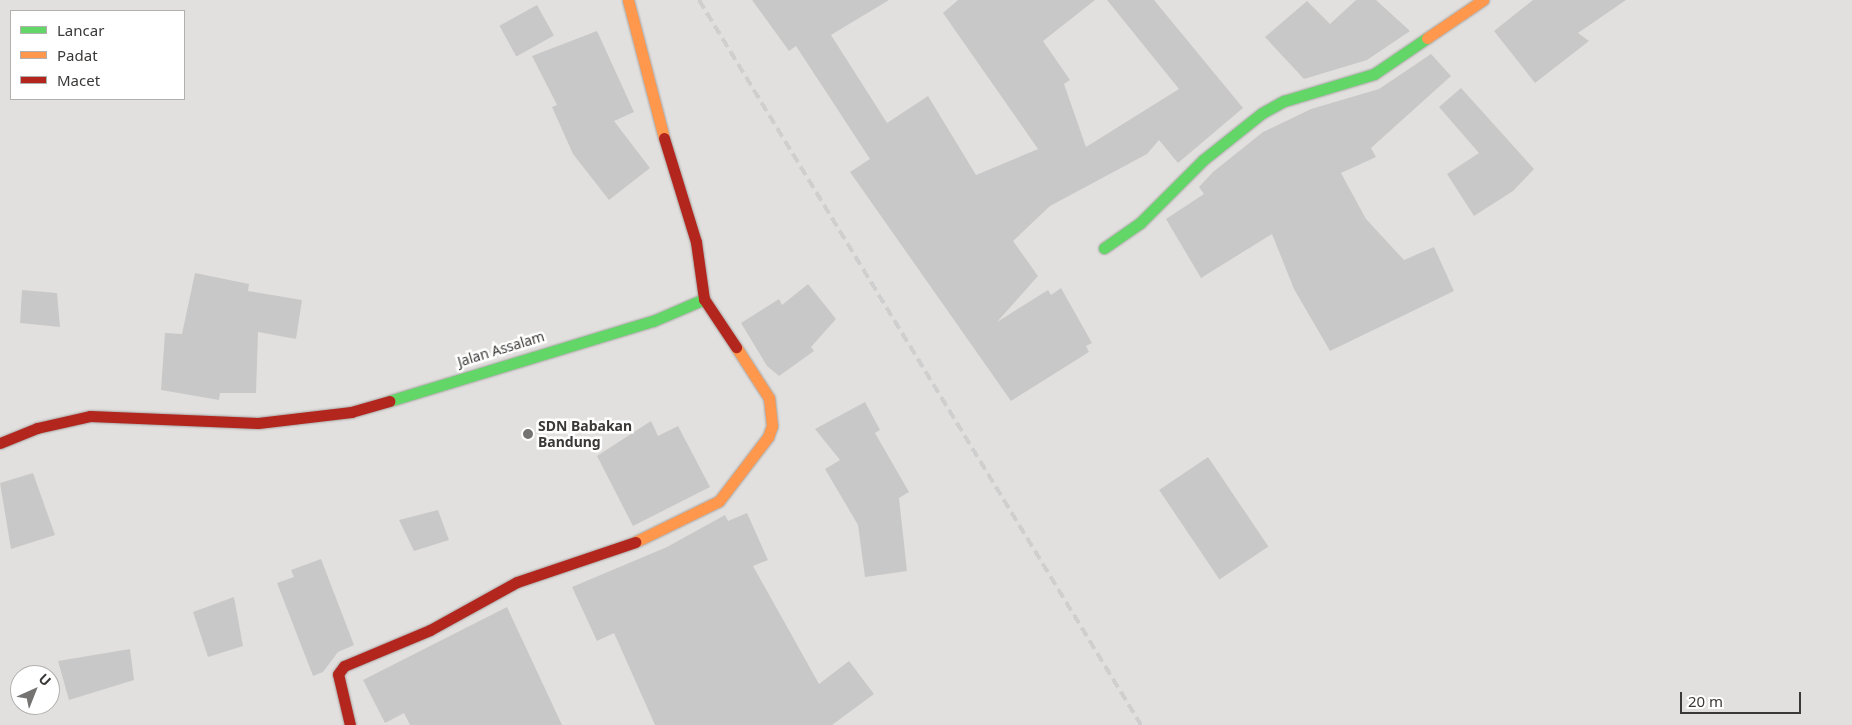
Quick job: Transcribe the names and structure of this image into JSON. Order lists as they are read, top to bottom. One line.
{"streets":{"street":["Jalan Assalam"]},"places":["SDN Babakan Bandung"],"legend":["Lancar","Padat","Macet"],"scale_bar":"20 m","north":"top right"}
